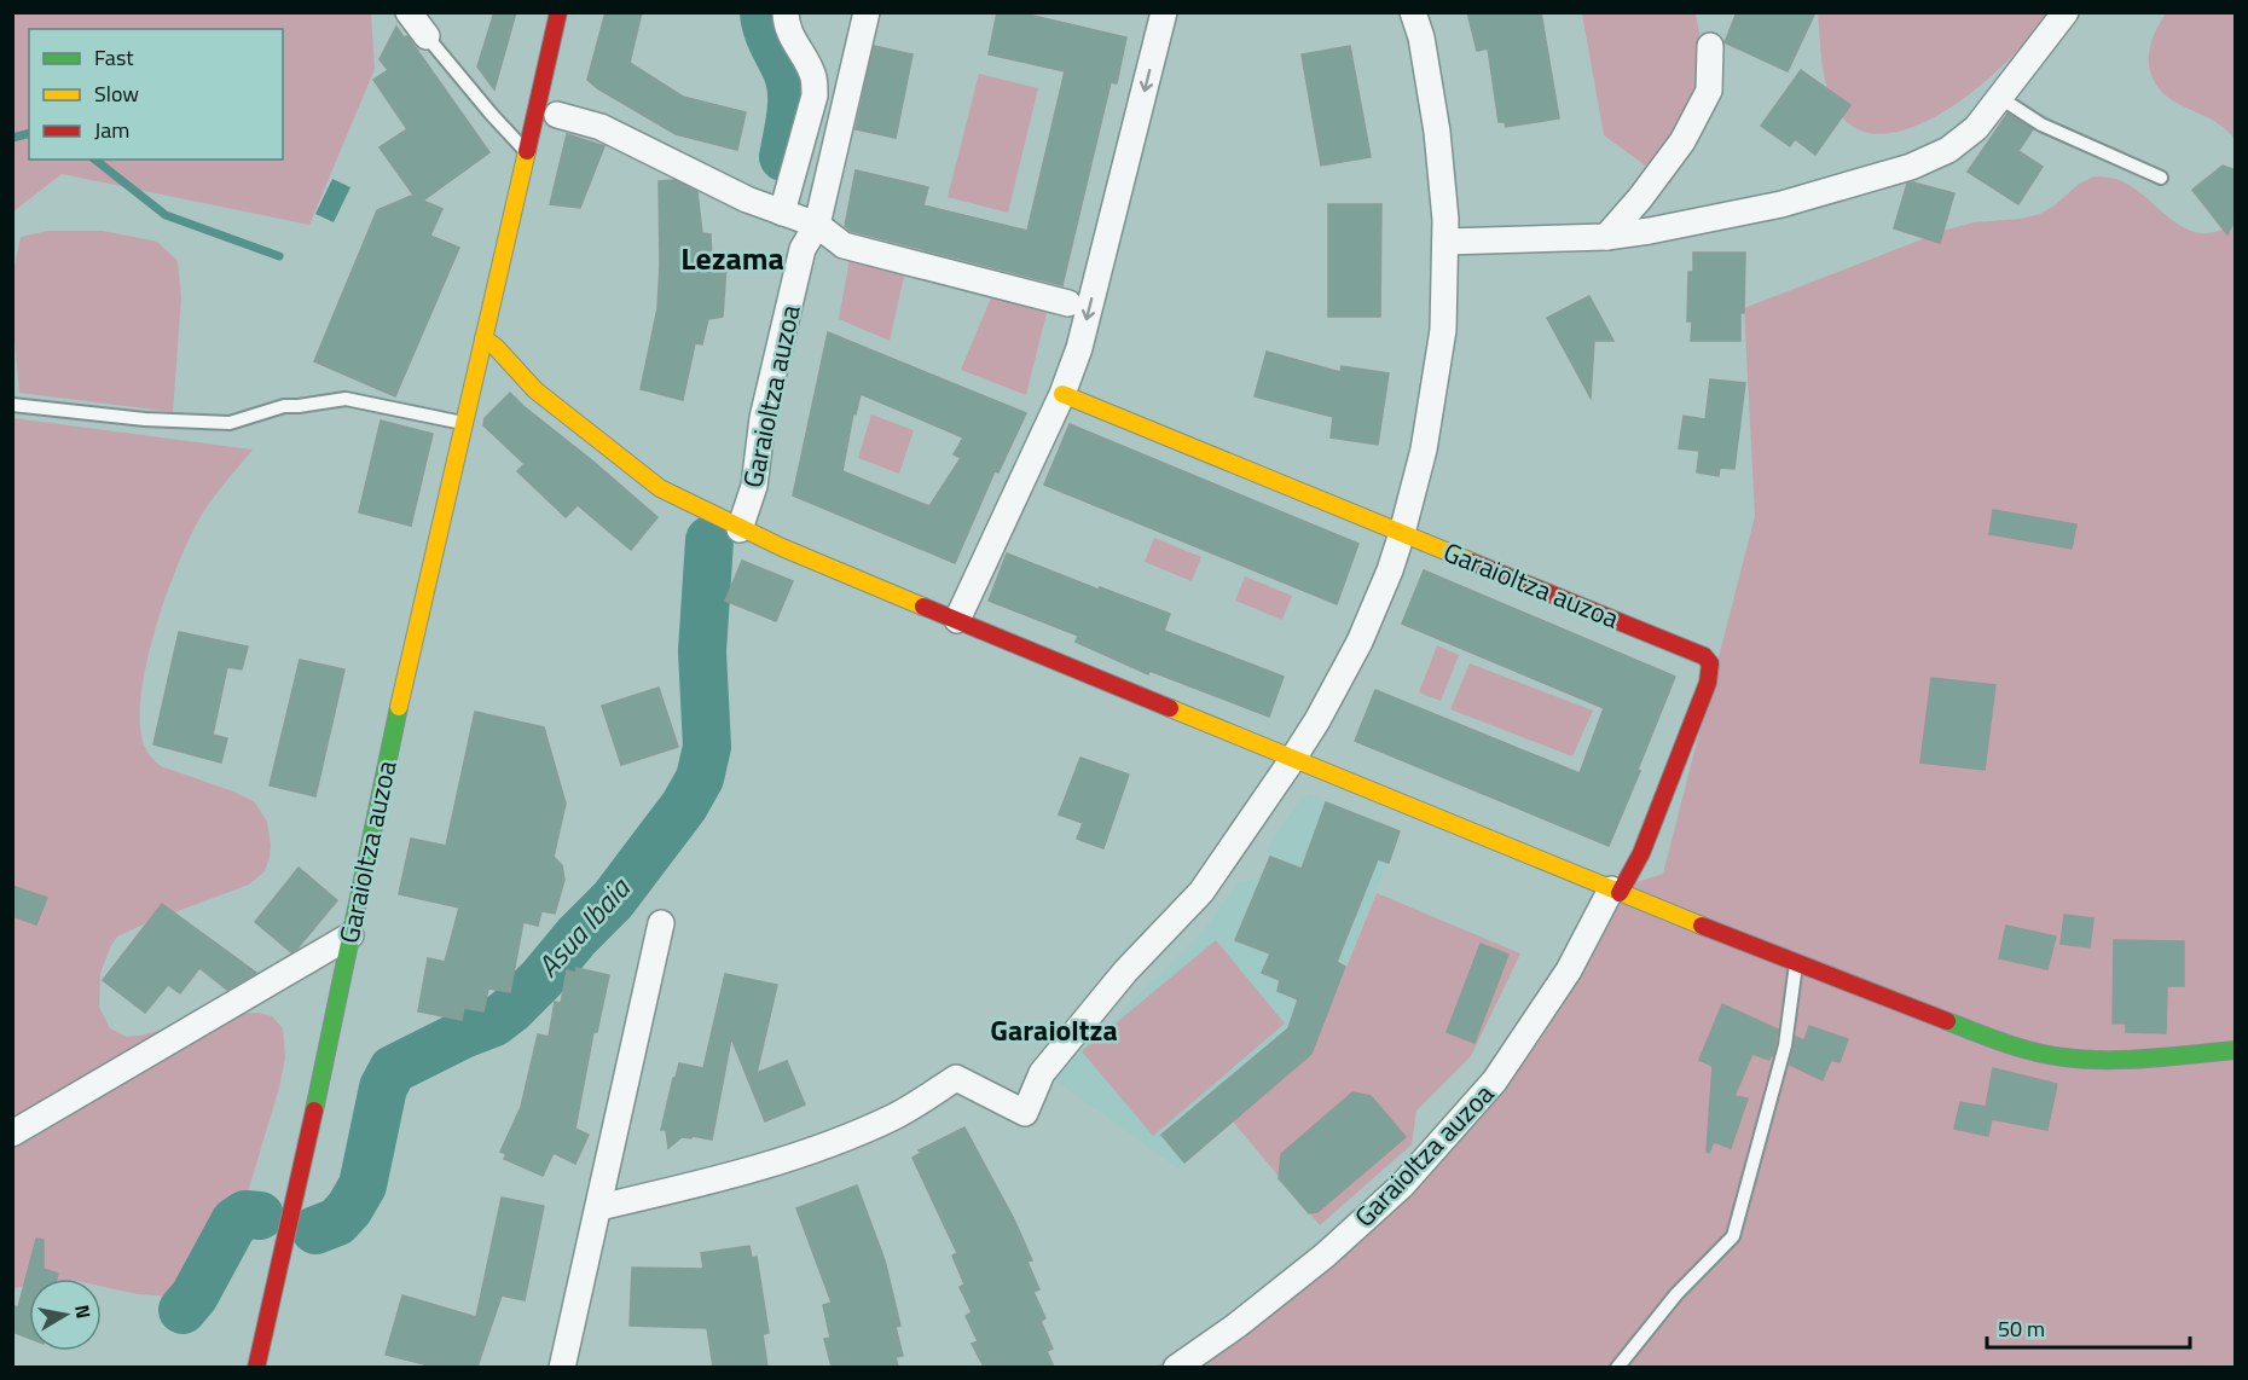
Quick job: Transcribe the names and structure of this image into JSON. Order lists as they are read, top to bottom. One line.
{"streets":{"street":["Garaioltza auzoa"]},"districts":["Lezama","Garaioltza"],"water":["Asua Ibaia"],"legend":["Fast","Slow","Jam"],"scale_bar":"50 m","north":"right"}
